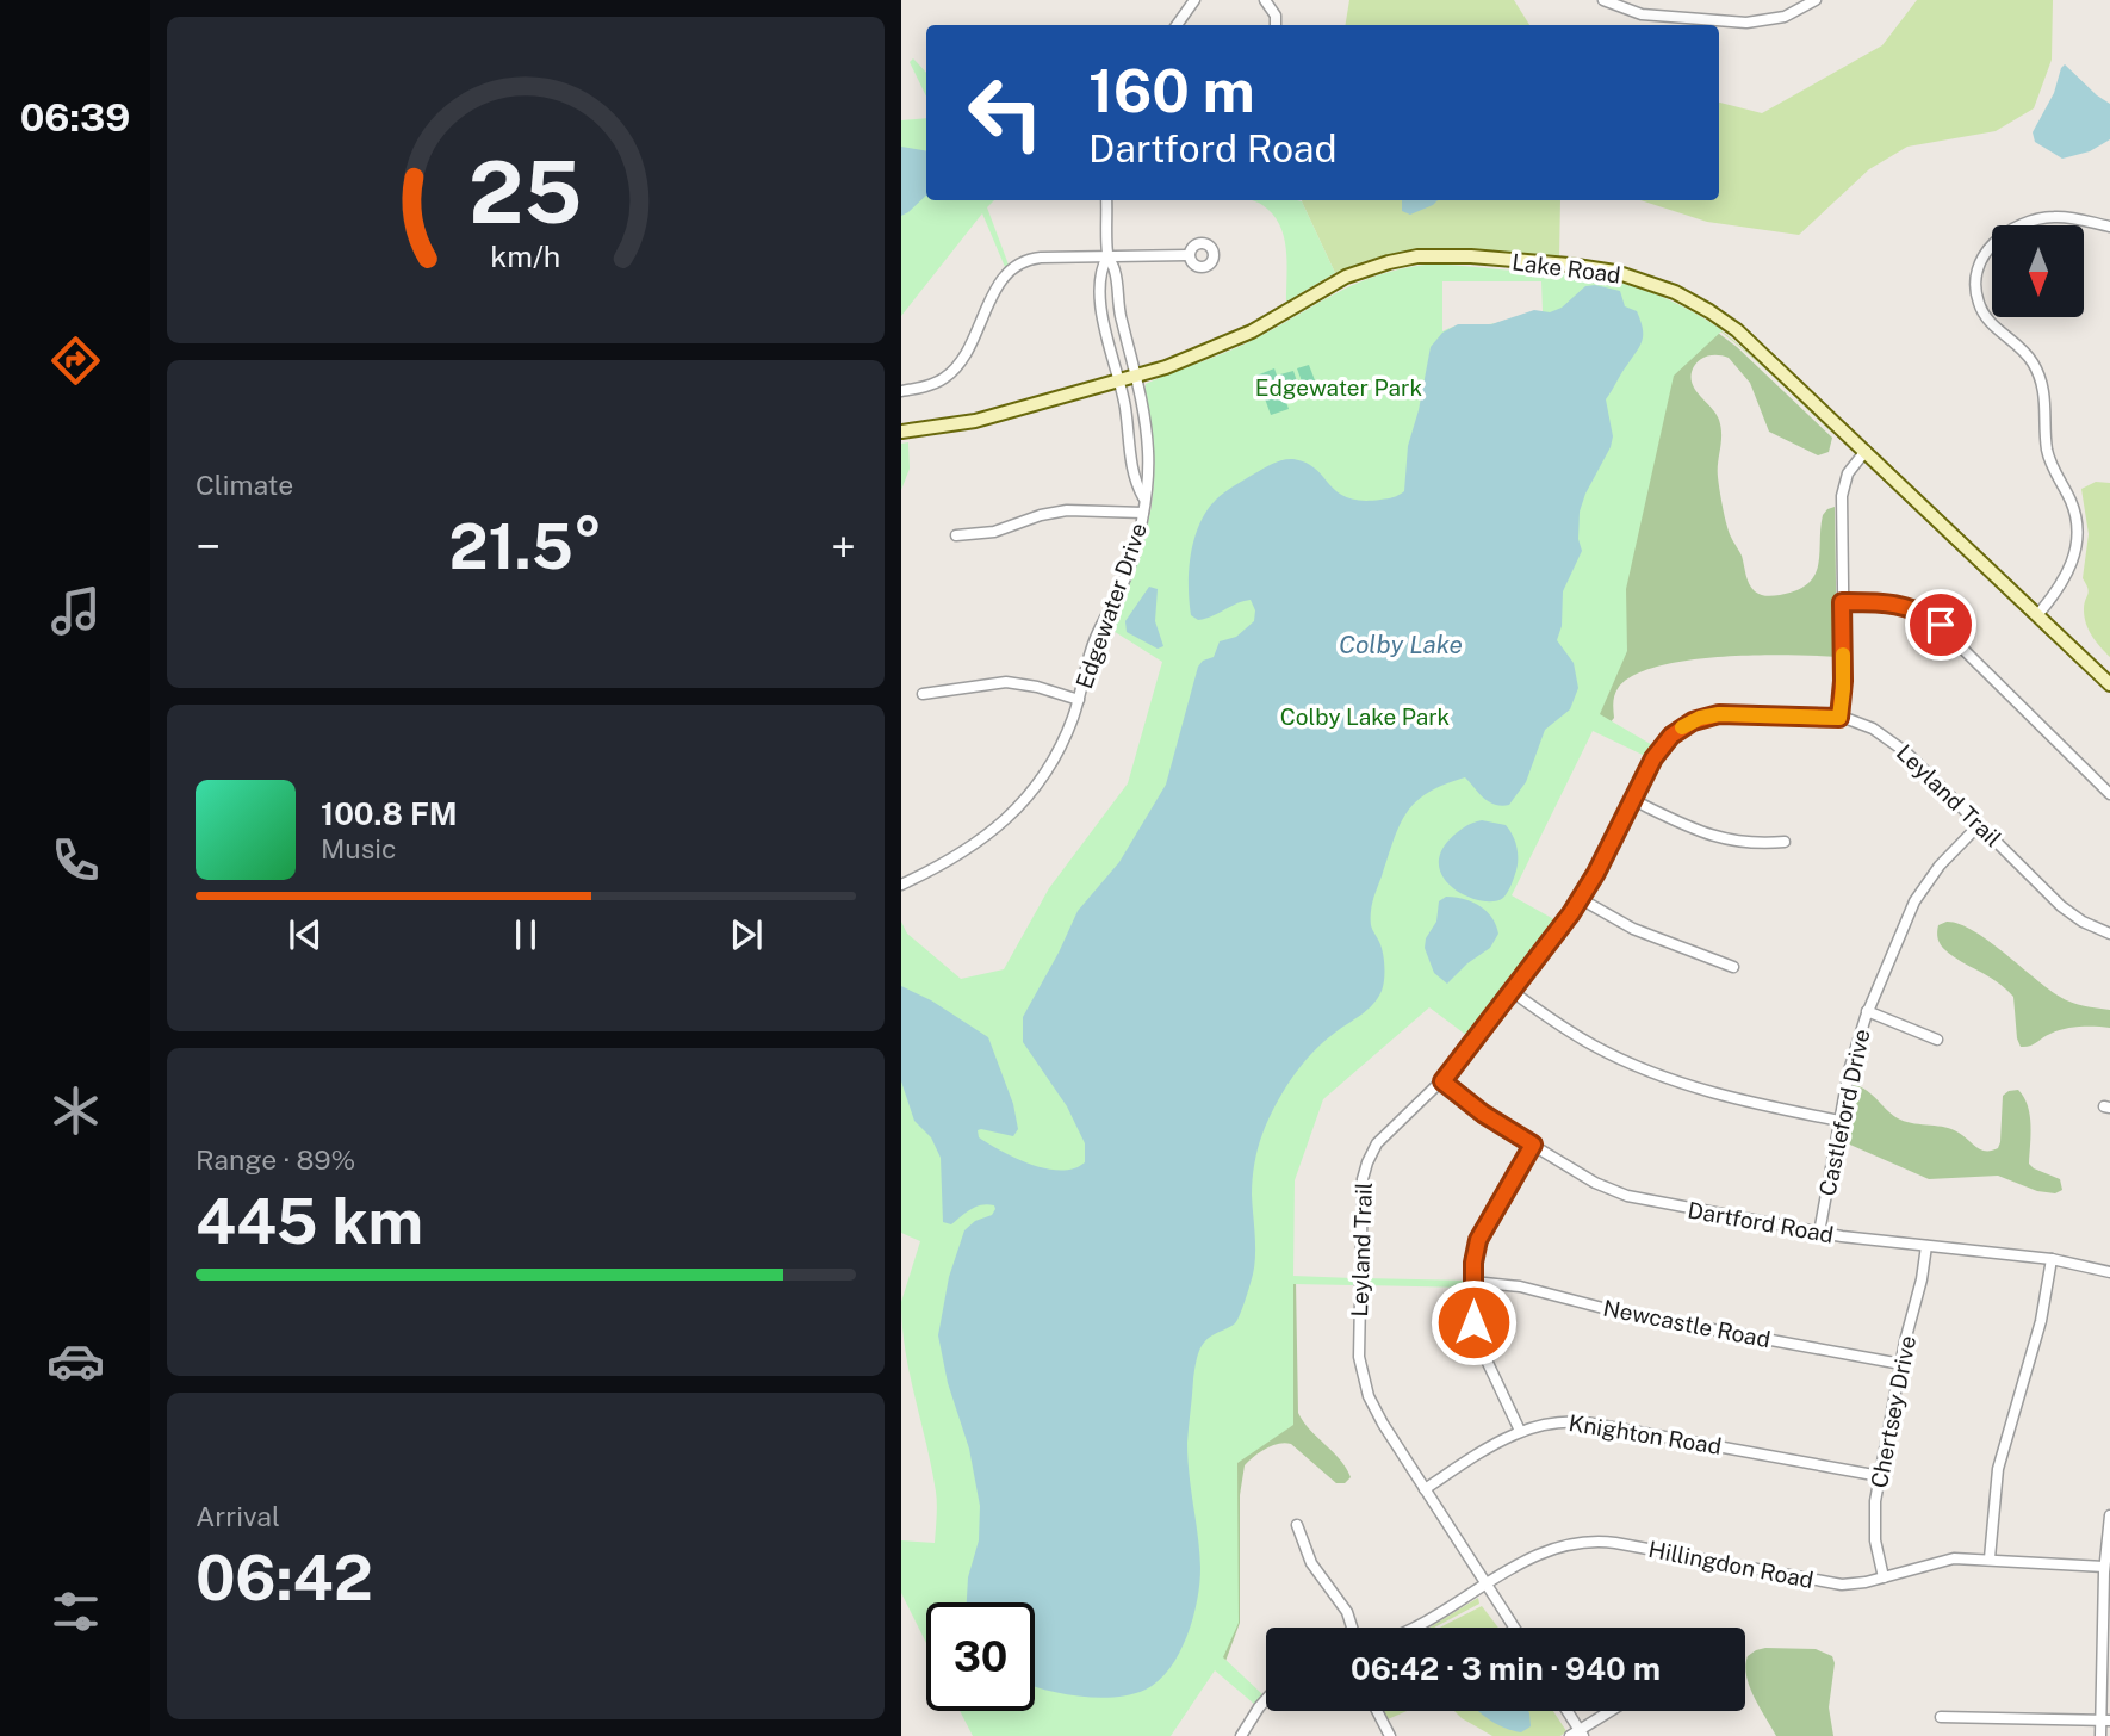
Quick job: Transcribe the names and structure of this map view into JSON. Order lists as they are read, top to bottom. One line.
{"streets":{"street":["Lake Road","Edgewater Drive","Leyland Trail","Castleford Drive","Dartford Road","Newcastle Road","Chertsey Drive","Knighton Road","Hillingdon Road"]},"crossings":[["Lake Road","Edgewater Drive"],["Leyland Trail","Castleford Drive"],["Leyland Trail","Dartford Road"],["Leyland Trail","Knighton Road"],["Leyland Trail","Hillingdon Road"],["Castleford Drive","Dartford Road"],["Dartford Road","Chertsey Drive"],["Newcastle Road","Chertsey Drive"],["Chertsey Drive","Knighton Road"],["Chertsey Drive","Hillingdon Road"]],"water":["Colby Lake"],"parks":["Edgewater Park","Colby Lake Park"],"north":"bottom","page":{"tabs":"06:39","turn":["160 m","Dartford Road"],"tile":["Climate",["Range · 89%","445 km"],["Arrival","06:42"]],"heat":["−","21.5°","+"],"song":["100.8 FM","Music"],"limit":"30","trip":"06:42 · 3 min · 940 m","gauge":["25","km/h"]}}
